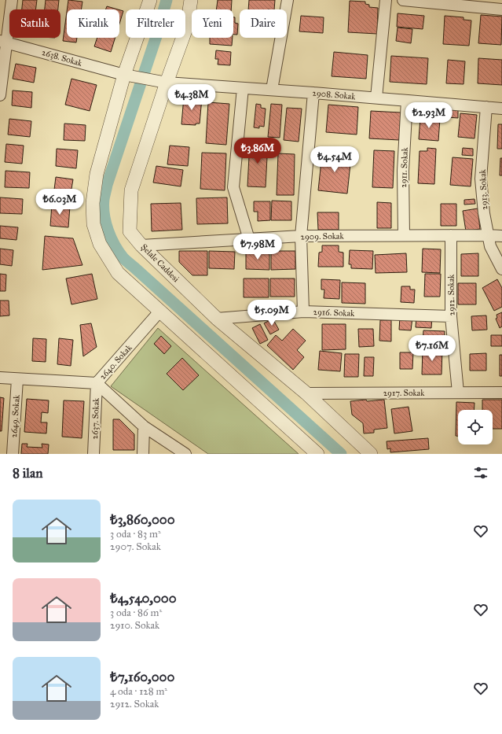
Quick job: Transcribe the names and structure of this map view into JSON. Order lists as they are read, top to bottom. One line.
{"streets":{"street":["2638. Sokak","2908. Sokak","2911. Sokak","2913. Sokak","2909. Sokak","Şelale Caddesi","2912. Sokak","2916. Sokak","2640. Sokak","2917. Sokak","2649. Sokak","2637. Sokak"]},"crossings":[["2638. Sokak","2908. Sokak"],["2638. Sokak","Şelale Caddesi"],["2908. Sokak","2911. Sokak"],["2908. Sokak","2913. Sokak"],["2908. Sokak","Şelale Caddesi"],["2911. Sokak","2909. Sokak"],["2913. Sokak","2909. Sokak"],["2909. Sokak","Şelale Caddesi"],["2909. Sokak","2912. Sokak"],["Şelale Caddesi","2916. Sokak"],["Şelale Caddesi","2917. Sokak"],["2912. Sokak","2916. Sokak"],["2912. Sokak","2917. Sokak"],["2640. Sokak","2649. Sokak"],["2640. Sokak","2637. Sokak"]],"page":{"chip":["Satılık","Kiralık","Filtreler","Yeni","Daire"],"price":["₺4.38M","₺2.93M","₺3.86M","₺4.54M","₺6.03M","₺7.98M","₺5.09M","₺7.16M"],"heading":"8 ilan","list":[{"name":"₺3,860,000","note":"3 oda · 83 m² · 2907. Sokak"},{"name":"₺4,540,000","note":"3 oda · 86 m² · 2910. Sokak"},{"name":"₺7,160,000","note":"4 oda · 128 m² · 2912. Sokak"}]}}
